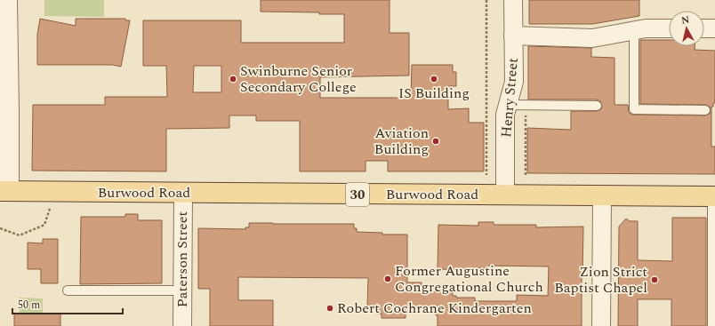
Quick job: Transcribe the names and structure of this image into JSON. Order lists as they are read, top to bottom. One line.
{"streets":{"main road":["Burwood Road","30"],"street":["Henry Street","Paterson Street"]},"crossings":[["Henry Street","Burwood Road"],["Burwood Road","Paterson Street"]],"places":["Swinburne Senior Secondary College","IS Building","Aviation Building","Former Augustine Congregational Church","Zion Strict Baptist Chapel","Robert Cochrane Kindergarten"],"scale_bar":"50 m","north":"top"}
